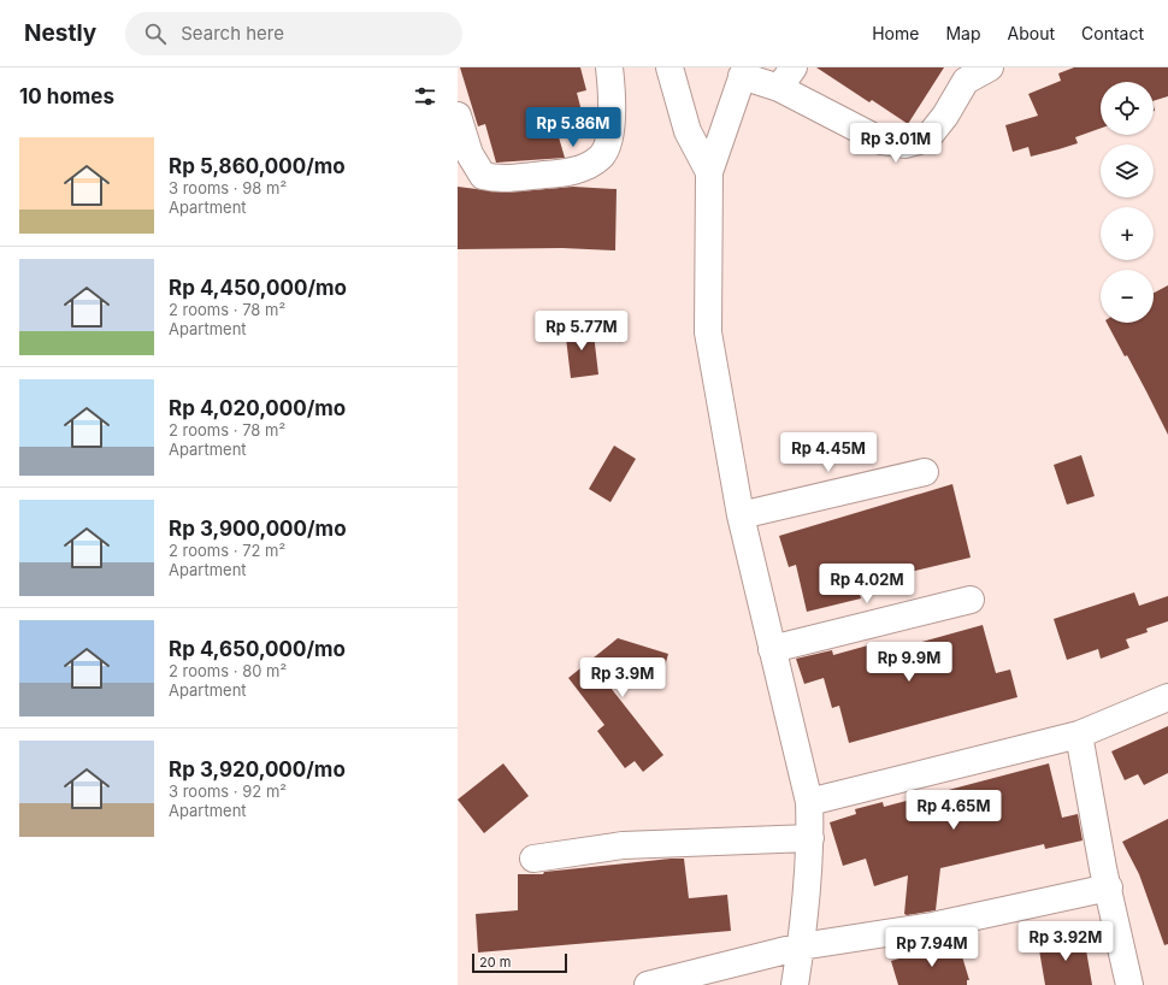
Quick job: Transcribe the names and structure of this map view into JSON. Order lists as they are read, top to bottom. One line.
{"scale_bar":"20 m","page":{"header":"Nestly","search":"Search here","nav":["Home","Map","About","Contact"],"heading":"10 homes","map_buttons":["+","−"],"price":["Rp 5.86M","Rp 3.01M","Rp 5.77M","Rp 4.45M","Rp 4.02M","Rp 9.9M","Rp 3.9M","Rp 4.65M","Rp 3.92M","Rp 7.94M"],"list":[{"name":"Rp 5,860,000/mo","note":"3 rooms · 98 m² · Apartment"},{"name":"Rp 4,450,000/mo","note":"2 rooms · 78 m² · Apartment"},{"name":"Rp 4,020,000/mo","note":"2 rooms · 78 m² · Apartment"},{"name":"Rp 3,900,000/mo","note":"2 rooms · 72 m² · Apartment"},{"name":"Rp 4,650,000/mo","note":"2 rooms · 80 m² · Apartment"},{"name":"Rp 3,920,000/mo","note":"3 rooms · 92 m² · Apartment"}],"scale":"20 m"}}
